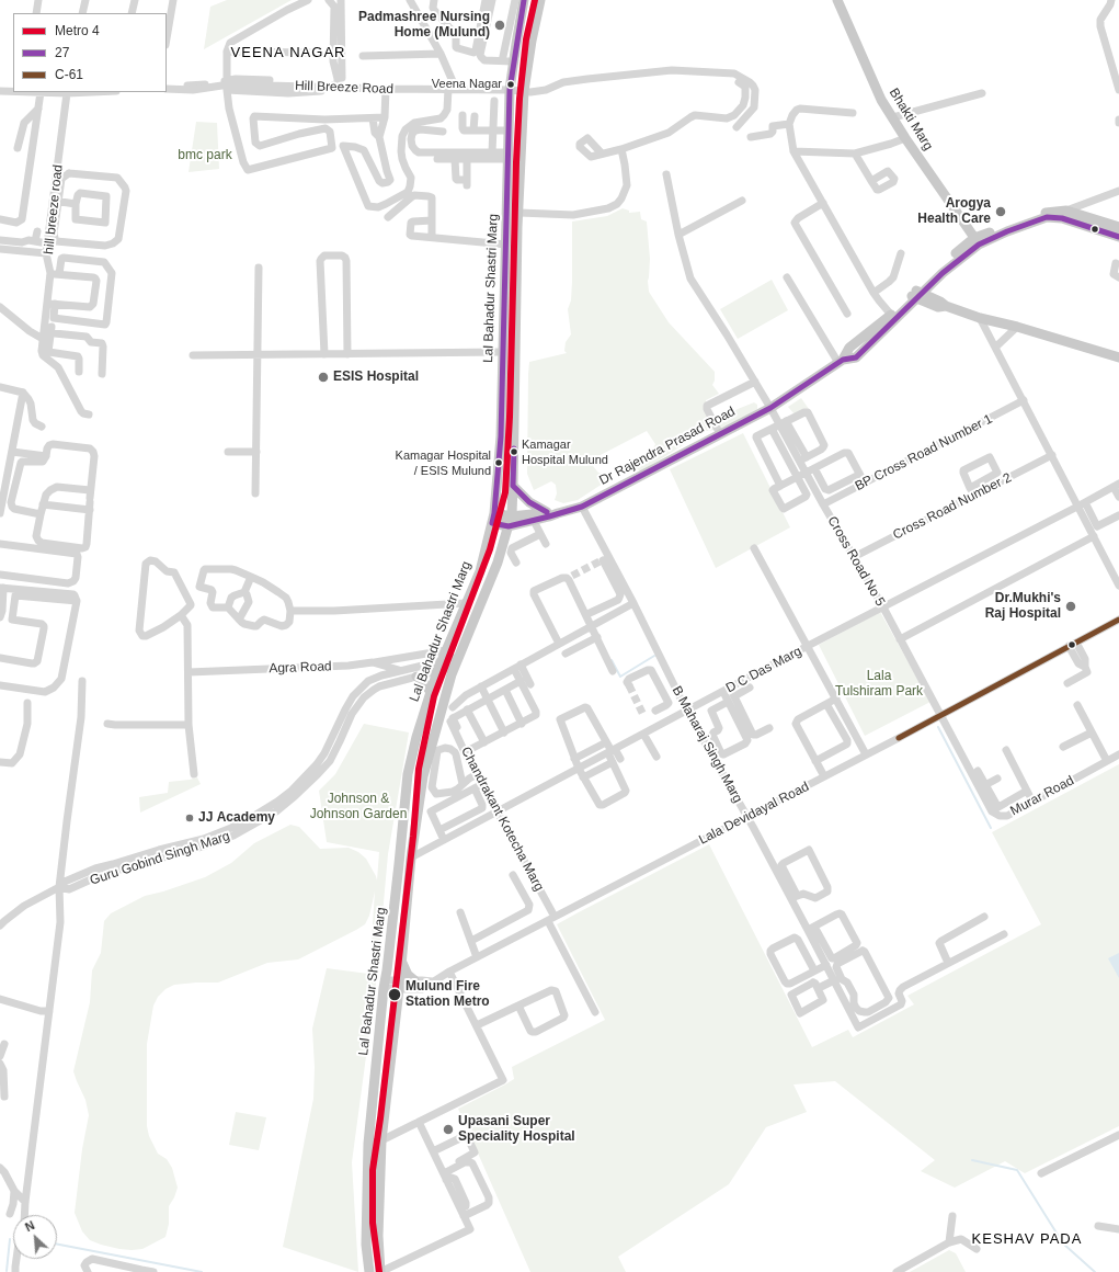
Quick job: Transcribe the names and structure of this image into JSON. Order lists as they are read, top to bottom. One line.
{"streets":{"main road":["Bhakti Marg","Lal Bahadur Shastri Marg","Dr Rajendra Prasad Road"],"street":["Hill Breeze Road","hill breeze road","BP Cross Road Number 1","Cross Road Number 2","Cross Road No 5","Agra Road","D C Das Marg","B Maharaj Singh Marg","Murar Road","Lala Devidayal Road","Chandrakant Kotecha Marg","Guru Gobind Singh Marg"]},"crossings":[["Hill Breeze Road","Lal Bahadur Shastri Marg"],["Bhakti Marg","Dr Rajendra Prasad Road"],["Lal Bahadur Shastri Marg","Dr Rajendra Prasad Road"],["Lal Bahadur Shastri Marg","D C Das Marg"],["Lal Bahadur Shastri Marg","Lala Devidayal Road"],["Lal Bahadur Shastri Marg","Guru Gobind Singh Marg"],["Dr Rajendra Prasad Road","Cross Road No 5"],["Dr Rajendra Prasad Road","B Maharaj Singh Marg"],["BP Cross Road Number 1","Cross Road No 5"],["Cross Road Number 2","Cross Road No 5"],["Cross Road No 5","D C Das Marg"],["Cross Road No 5","Murar Road"],["Cross Road No 5","Lala Devidayal Road"],["Agra Road","Guru Gobind Singh Marg"],["D C Das Marg","B Maharaj Singh Marg"],["D C Das Marg","Chandrakant Kotecha Marg"],["B Maharaj Singh Marg","Lala Devidayal Road"],["Murar Road","Lala Devidayal Road"],["Lala Devidayal Road","Chandrakant Kotecha Marg"]],"districts":["VEENA NAGAR","KESHAV PADA"],"parks":["bmc park","Lala Tulshiram Park","Johnson & Johnson Garden"],"places":["Padmashree Nursing Home (Mulund)","Veena Nagar","Arogya Health Care","ESIS Hospital","Kamagar Hospital Mulund","Kamagar Hospital / ESIS Mulund","Dr.Mukhi's Raj Hospital","JJ Academy","Mulund Fire Station Metro","Upasani Super Speciality Hospital"],"lines":["metro line 4","transit line 27","transit line C-61"],"legend":["Metro 4","27","C-61"],"north":"top left"}
